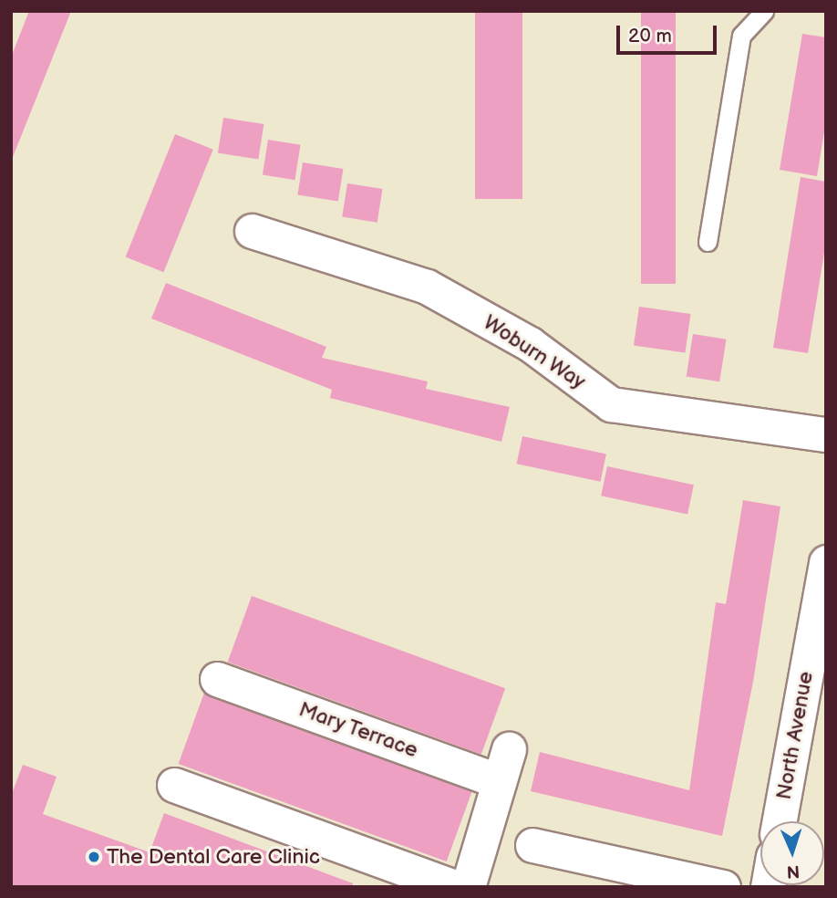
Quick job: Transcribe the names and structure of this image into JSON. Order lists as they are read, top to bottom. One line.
{"streets":{"street":["Woburn Way","Mary Terrace","North Avenue"]},"places":["The Dental Care Clinic"],"scale_bar":"20 m","north":"bottom"}
